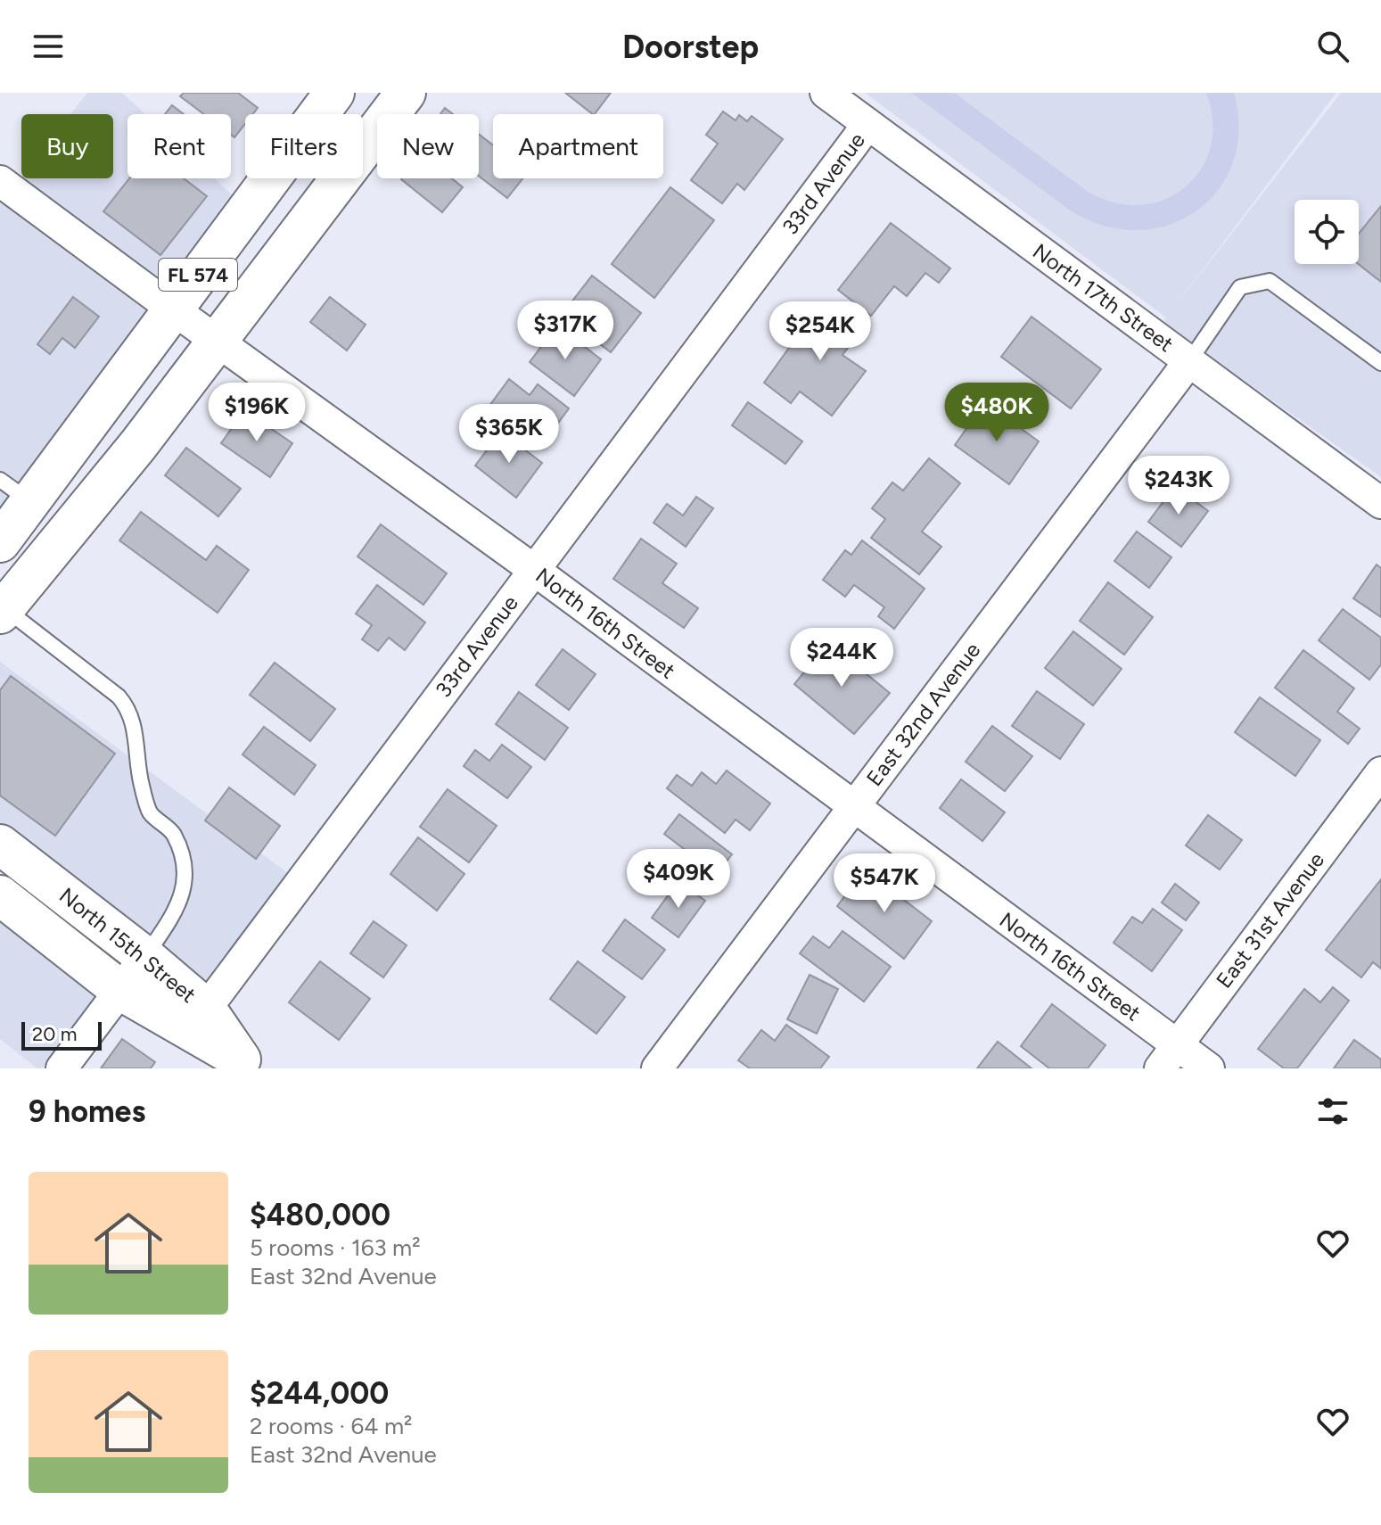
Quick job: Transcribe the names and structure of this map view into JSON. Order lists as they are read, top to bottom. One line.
{"streets":{"main road":["FL 574","North 15th Street"],"street":["33rd Avenue","North 17th Street","North 16th Street","East 32nd Avenue","East 31st Avenue"]},"crossings":[["33rd Avenue","North 17th Street"],["33rd Avenue","North 16th Street"],["33rd Avenue","North 15th Street"],["FL 574","North 16th Street"],["North 17th Street","East 32nd Avenue"],["North 16th Street","East 32nd Avenue"],["North 16th Street","East 31st Avenue"]],"scale_bar":"20 m","page":{"header":"Doorstep","chip":["Buy","Rent","Filters","New","Apartment"],"price":["$317K","$254K","$196K","$480K","$365K","$243K","$244K","$409K","$547K"],"scale":"20 m","heading":"9 homes","list":[{"name":"$480,000","note":"5 rooms · 163 m² · East 32nd Avenue"},{"name":"$244,000","note":"2 rooms · 64 m² · East 32nd Avenue"}]}}
